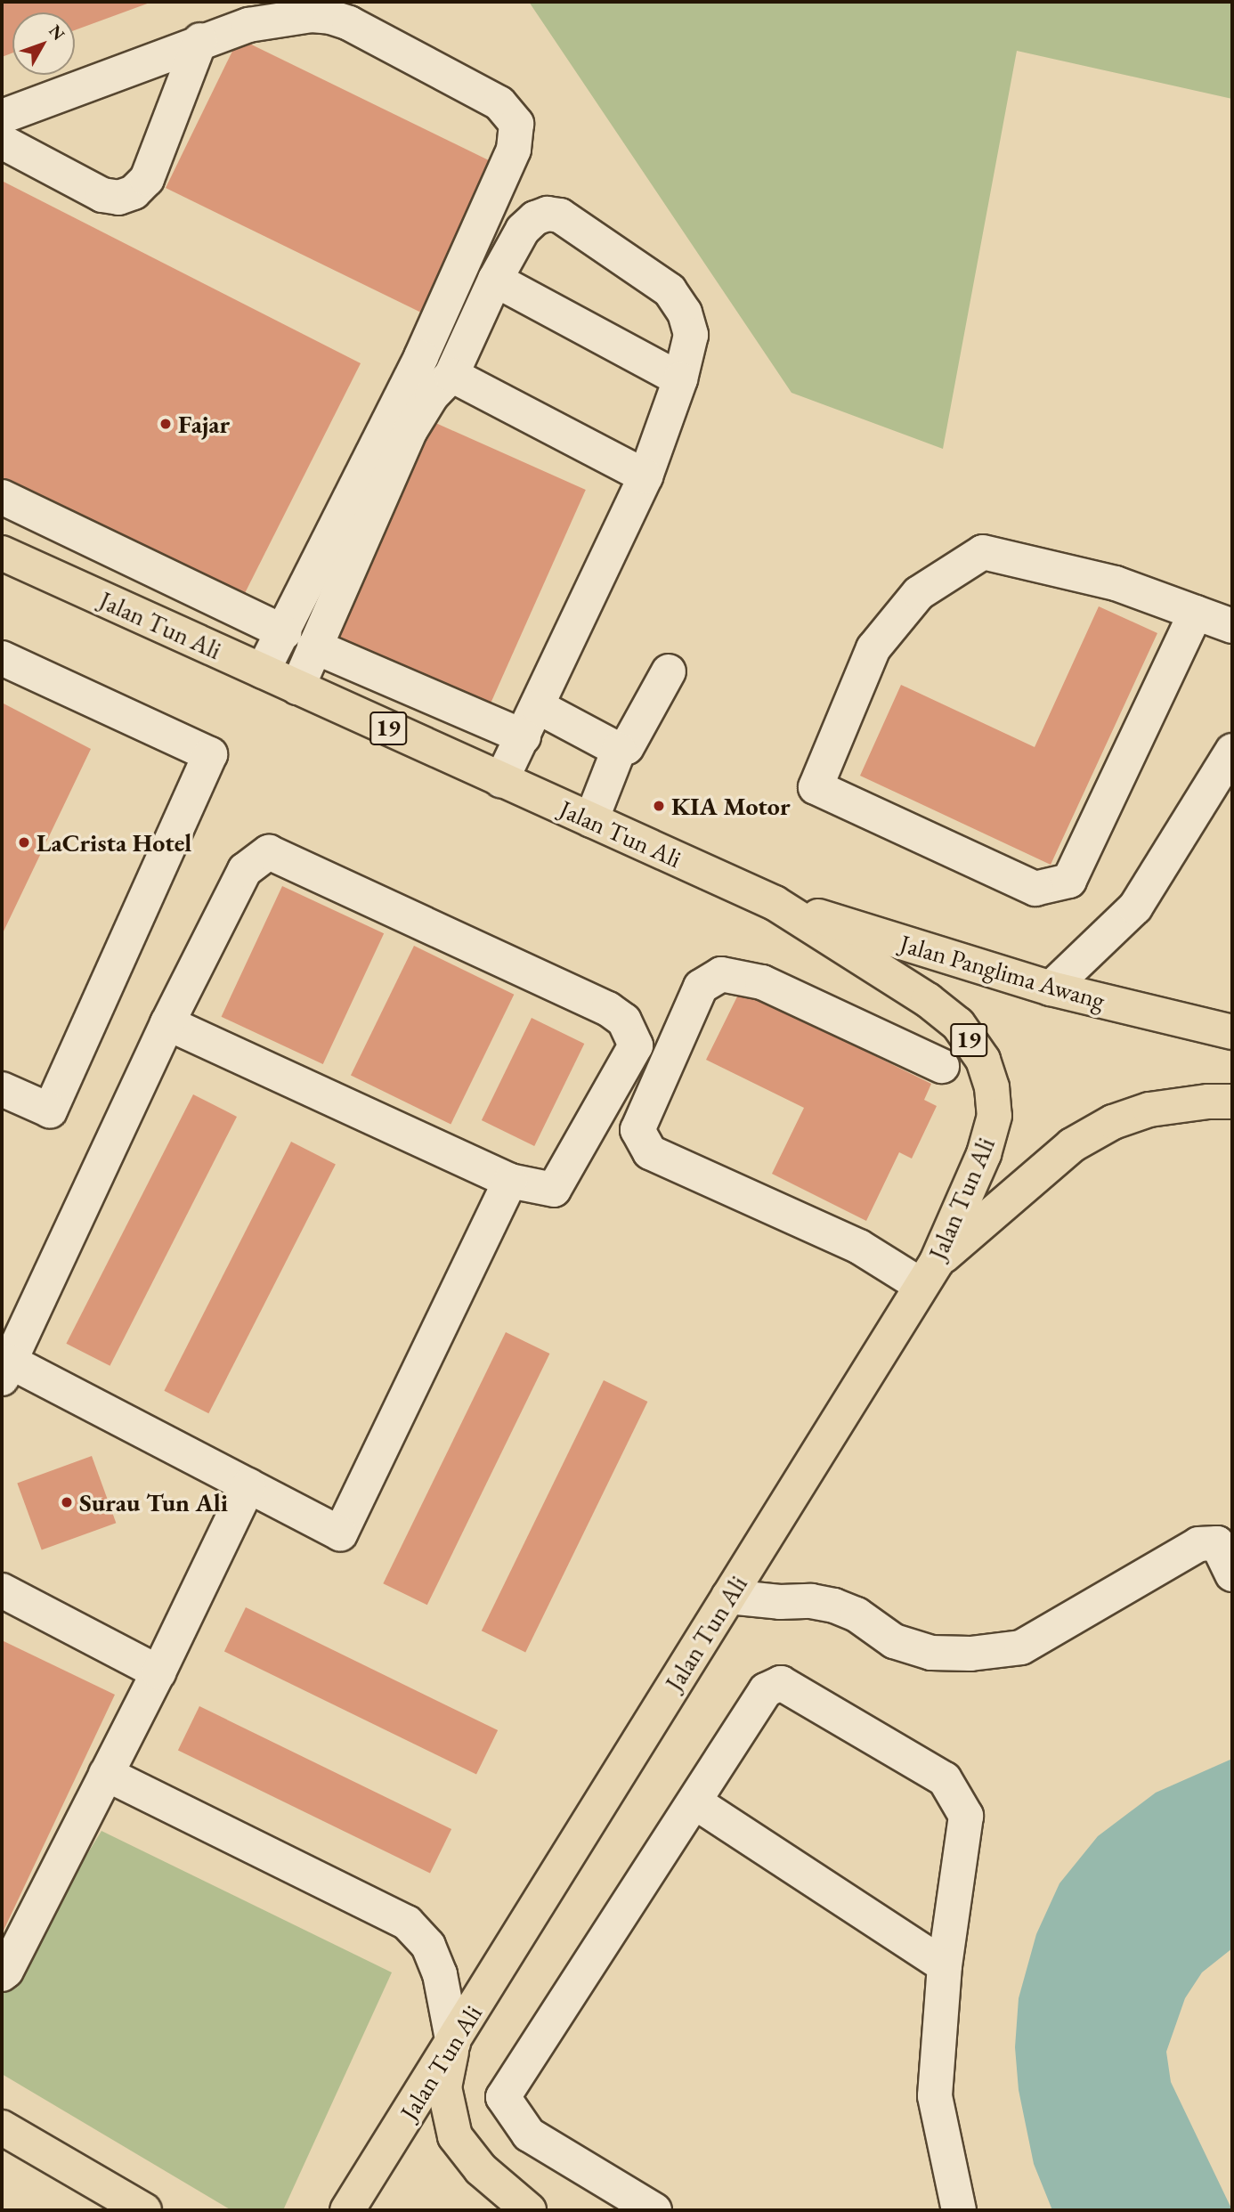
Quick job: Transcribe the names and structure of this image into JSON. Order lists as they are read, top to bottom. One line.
{"streets":{"main road":["Jalan Tun Ali","19","Jalan Panglima Awang"]},"crossings":[["Jalan Tun Ali","Jalan Panglima Awang"]],"places":["Fajar","KIA Motor","LaCrista Hotel","Surau Tun Ali"],"north":"top right"}
